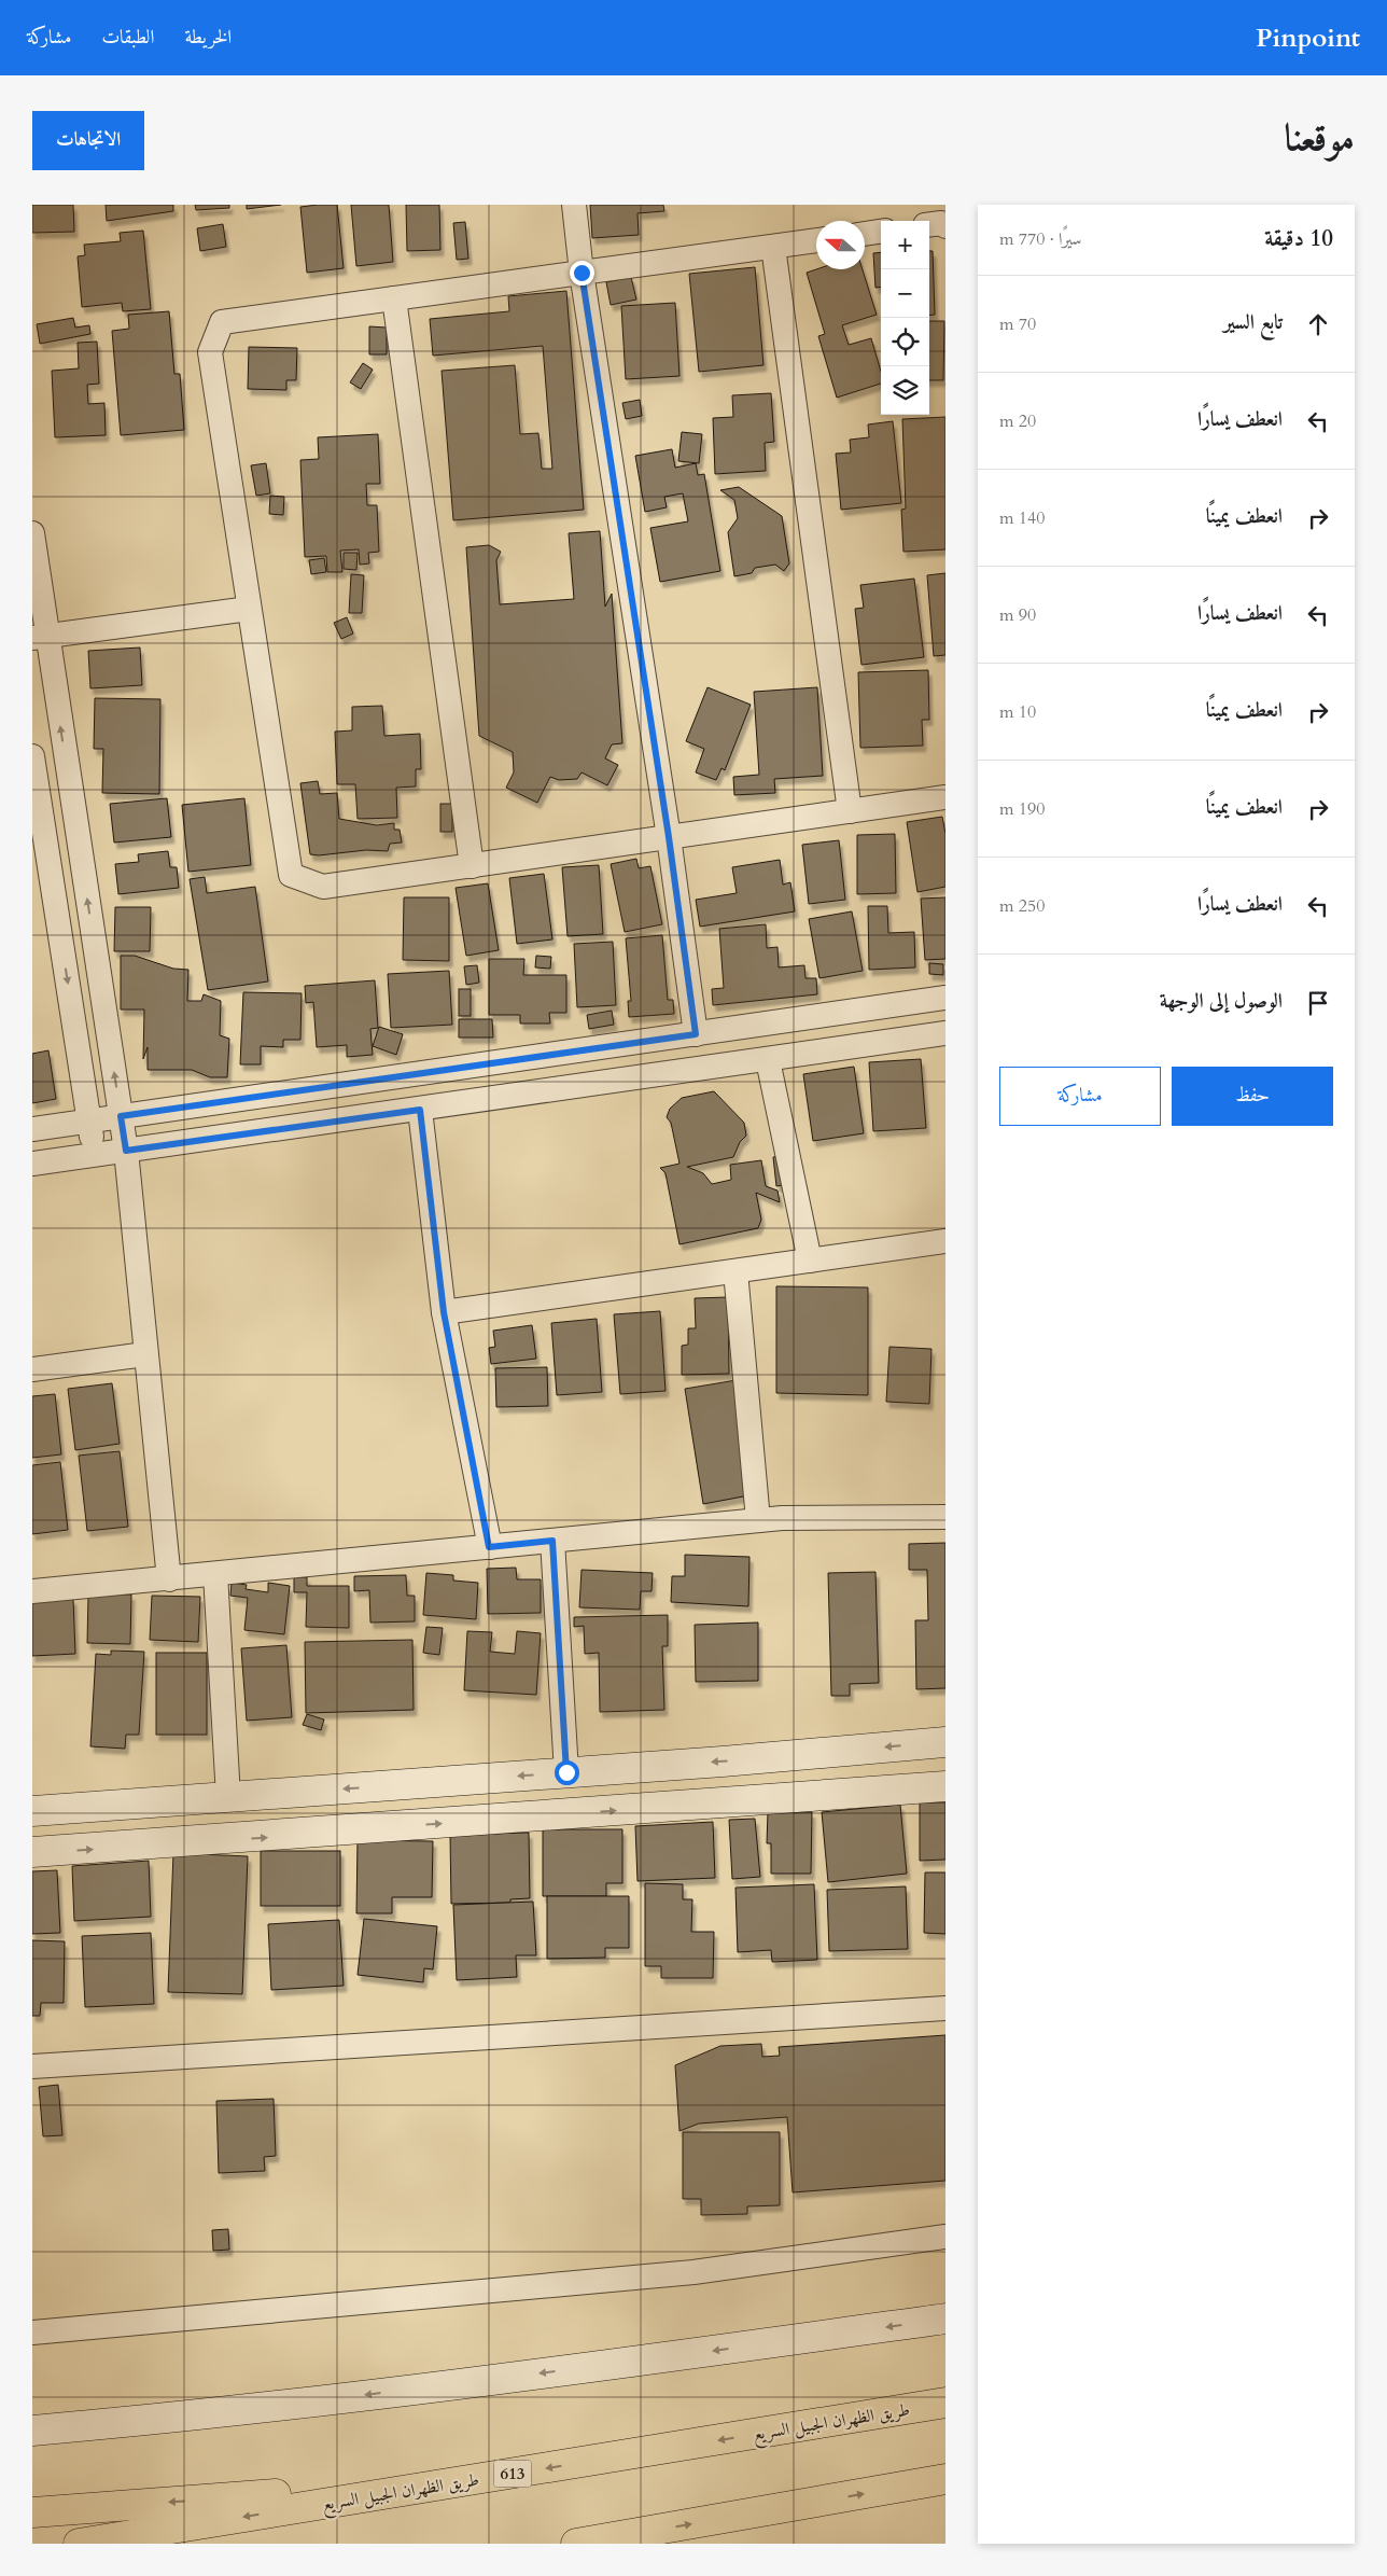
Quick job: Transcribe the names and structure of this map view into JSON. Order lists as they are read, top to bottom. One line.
{"streets":{"highway":["طريق الظهران الجبيل السريع","613"]},"north":"left","page":{"header":"Pinpoint","nav":["الخريطة","الطبقات","مشاركة"],"title":"موقعنا","buttons":["الاتجاهات",["حفظ","مشاركة"]],"heading":["10 دقيقة","سيرًا · 770 m"],"map_buttons":["+","−"],"list":[["تابع السير","70 m"],["انعطف يسارًا","20 m"],["انعطف يمينًا","140 m"],["انعطف يسارًا","90 m"],["انعطف يمينًا","10 m"],["انعطف يمينًا","190 m"],["انعطف يسارًا","250 m"],"الوصول إلى الوجهة"]}}
